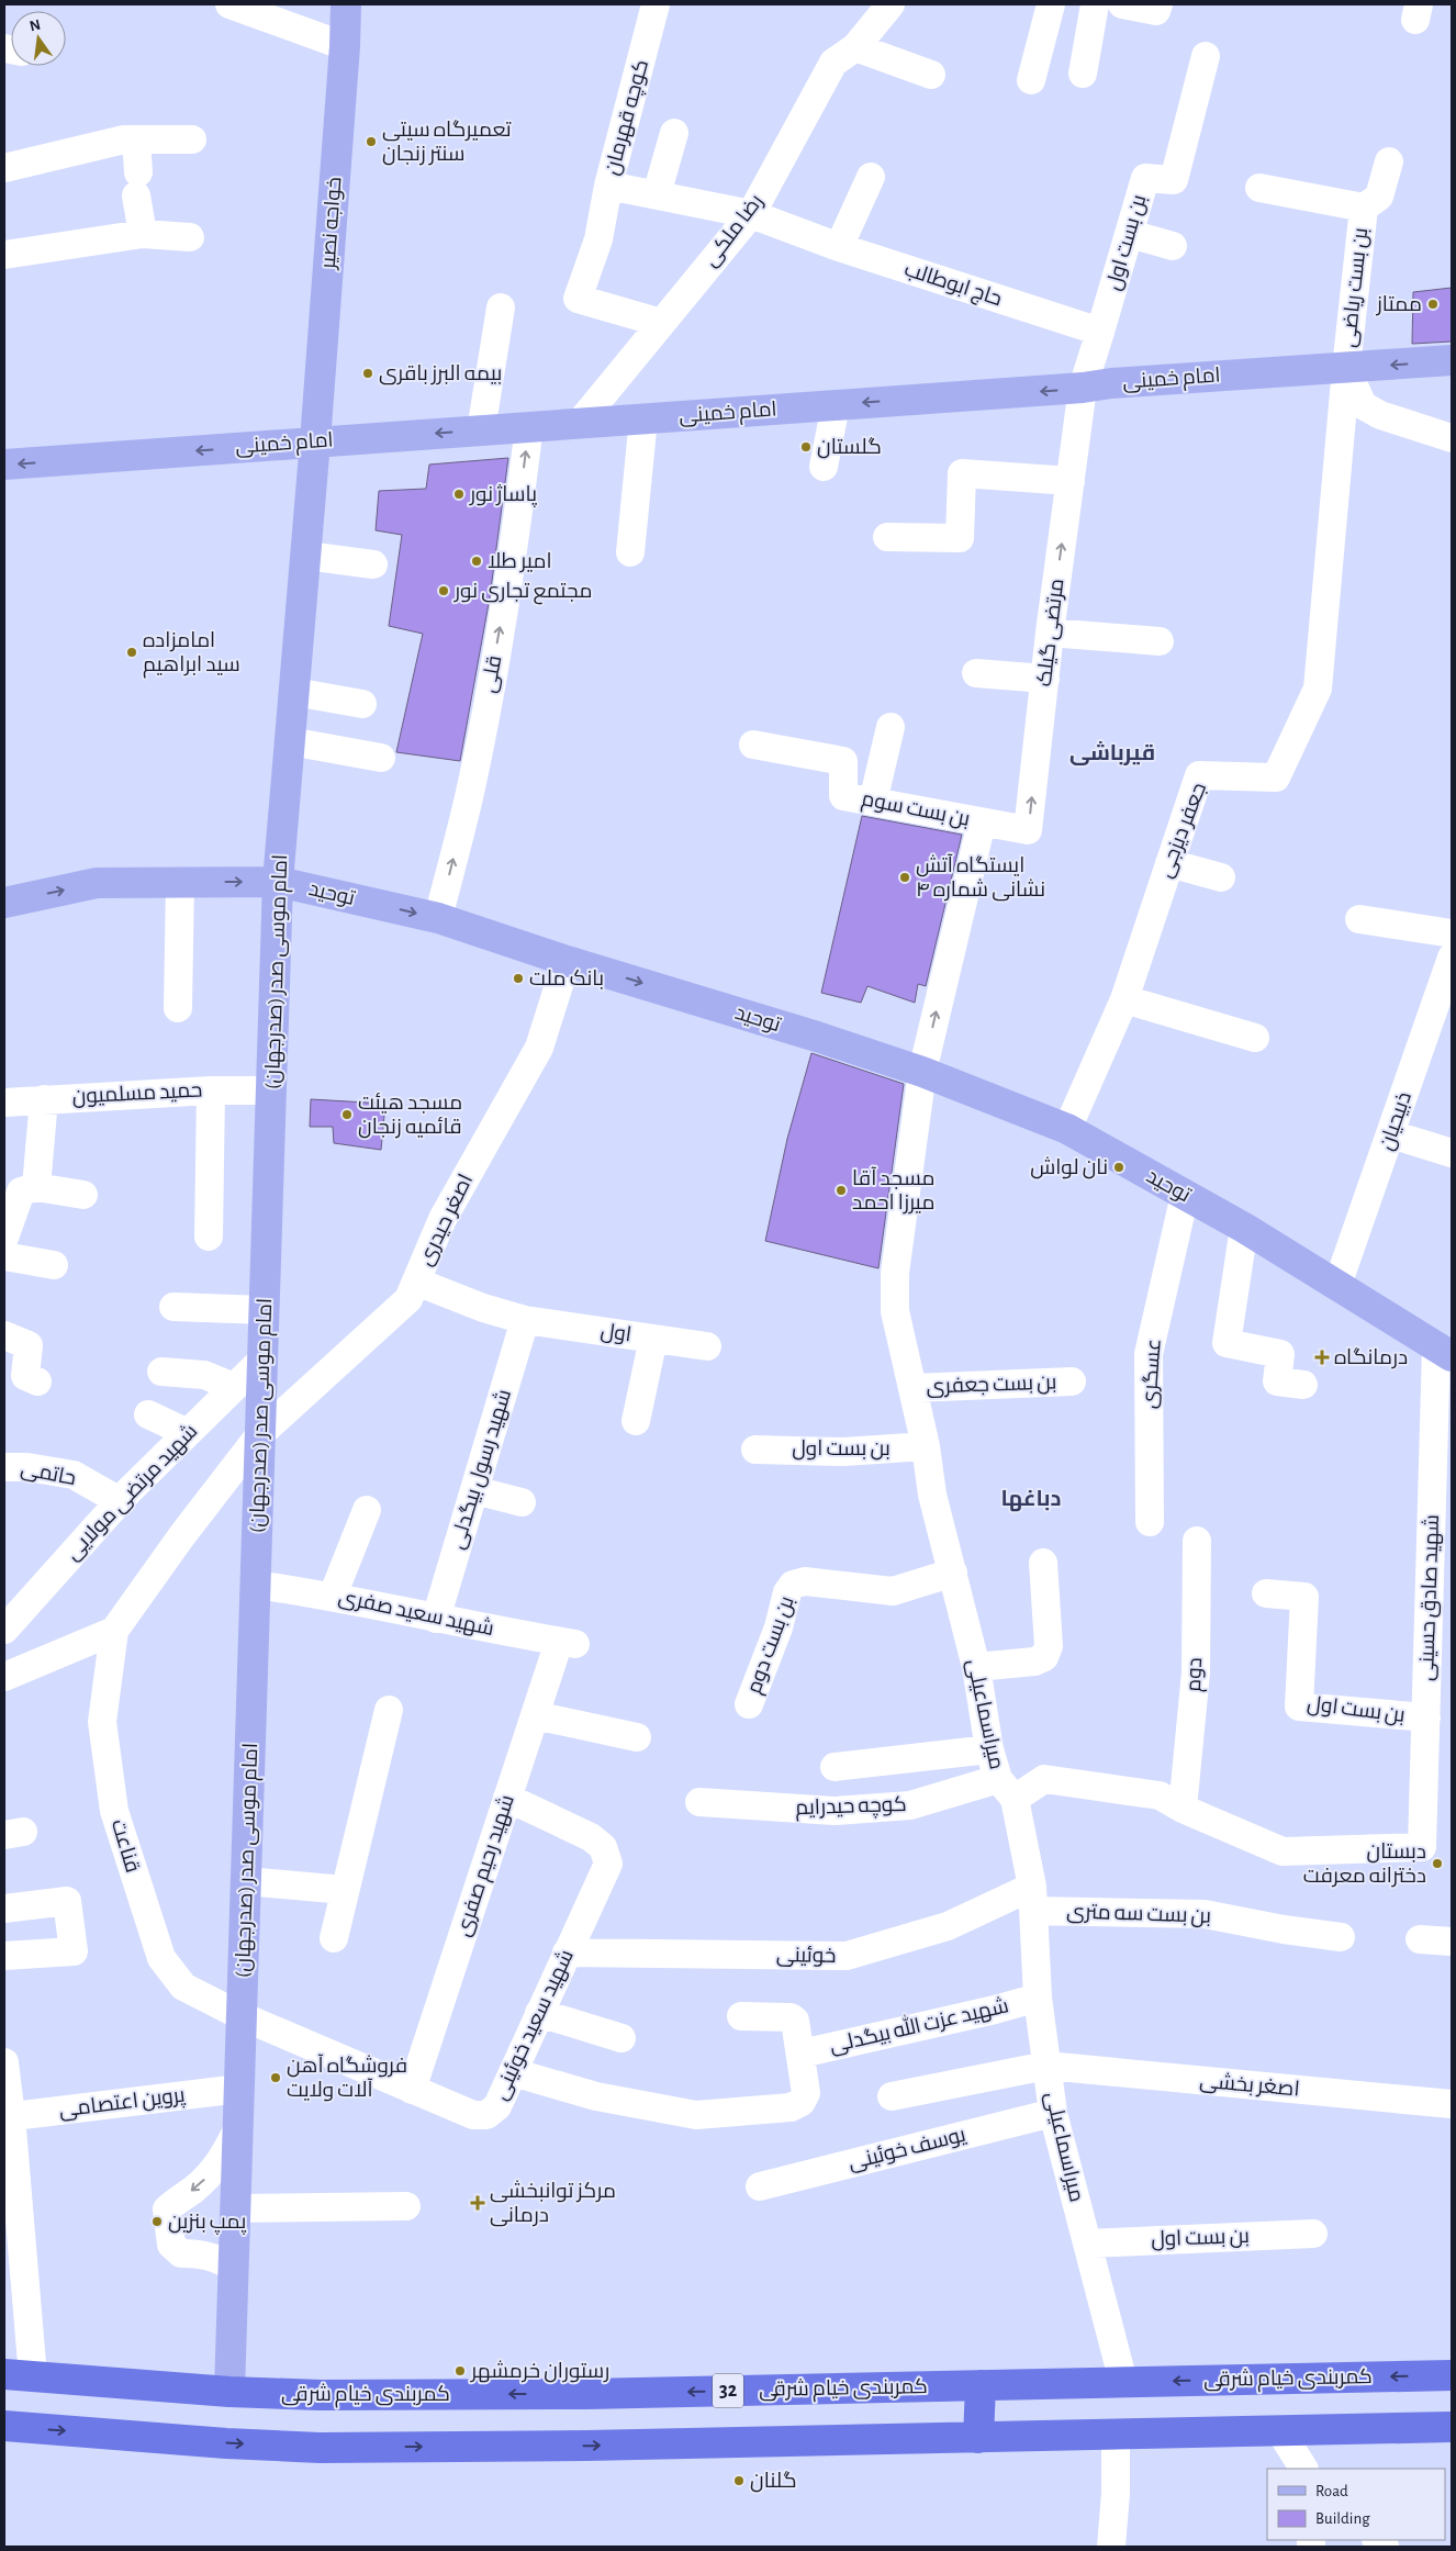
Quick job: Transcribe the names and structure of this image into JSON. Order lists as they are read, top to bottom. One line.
{"streets":{"highway":["کمربندی خیام شرقی","32"],"main road":["خواجه نصیر","امام خمینی","توحید","(صدرجهان) امام موسی صدر"],"street":["کوچه قهرمان","رضا ملکی","بن بست اول","حاج ابوطالب","بن بست ریاضی","مرتضی گیلک","قلی","بن بست سوم","جعفر دیزجی","حمید مسلمیون","ذبیحیان","اصغر حیدری","اول","عسگری","بن بست جعفری","شهید رسول بیگدلی","حاتمی","شهید مرتضی مولایی","شهید صادق حسینی","شهید سعید صفری","بن بست دوم","دوم","میراسماعیلی","کوچه حیدرایم","قناعت","شهید رحیم صفری","بن بست سه متری","خوئینی","شهید سعید خوئینی","شهید عزت الله بیگدلی","اصغر بخشی","پروین اعتصامی","یوسف خوئینی"]},"crossings":[["کوچه قهرمان","رضا ملکی"],["کوچه قهرمان","حاج ابوطالب"],["خواجه نصیر","امام خمینی"],["خواجه نصیر","(صدرجهان) امام موسی صدر"],["رضا ملکی","حاج ابوطالب"],["رضا ملکی","امام خمینی"],["بن بست اول","حاج ابوطالب"],["بن بست اول","شهید صادق حسینی"],["بن بست اول","میراسماعیلی"],["بن بست ریاضی","امام خمینی"],["بن بست ریاضی","جعفر دیزجی"],["امام خمینی","مرتضی گیلک"],["امام خمینی","قلی"],["امام خمینی","جعفر دیزجی"],["امام خمینی","(صدرجهان) امام موسی صدر"],["مرتضی گیلک","بن بست سوم"],["مرتضی گیلک","میراسماعیلی"],["قلی","توحید"],["بن بست سوم","میراسماعیلی"],["جعفر دیزجی","توحید"],["توحید","(صدرجهان) امام موسی صدر"],["توحید","ذبیحیان"],["توحید","اصغر حیدری"],["توحید","عسگری"],["توحید","شهید صادق حسینی"],["توحید","میراسماعیلی"],["(صدرجهان) امام موسی صدر","حمید مسلمیون"],["(صدرجهان) امام موسی صدر","اصغر حیدری"],["(صدرجهان) امام موسی صدر","شهید مرتضی مولایی"],["(صدرجهان) امام موسی صدر","شهید سعید صفری"],["(صدرجهان) امام موسی صدر","قناعت"],["(صدرجهان) امام موسی صدر","شهید سعید خوئینی"],["(صدرجهان) امام موسی صدر","پروین اعتصامی"],["(صدرجهان) امام موسی صدر","کمربندی خیام شرقی"],["اصغر حیدری","اول"],["اصغر حیدری","قناعت"],["اول","شهید رسول بیگدلی"],["بن بست جعفری","میراسماعیلی"],["شهید رسول بیگدلی","شهید سعید صفری"],["حاتمی","شهید مرتضی مولایی"],["شهید صادق حسینی","کوچه حیدرایم"],["شهید سعید صفری","شهید رحیم صفری"],["بن بست دوم","میراسماعیلی"],["دوم","کوچه حیدرایم"],["میراسماعیلی","کوچه حیدرایم"],["میراسماعیلی","بن بست سه متری"],["میراسماعیلی","خوئینی"],["میراسماعیلی","شهید عزت الله بیگدلی"],["میراسماعیلی","اصغر بخشی"],["میراسماعیلی","یوسف خوئینی"],["میراسماعیلی","کمربندی خیام شرقی"],["قناعت","شهید سعید خوئینی"],["شهید رحیم صفری","شهید سعید خوئینی"],["بن بست سه متری","خوئینی"],["خوئینی","شهید سعید خوئینی"]],"one_way":["امام خمینی","مرتضی گیلک","قلی","توحید"],"districts":["قیرباشی","دباغها"],"places":{"other":["تعمیرگاه سیتی سنتر زنجان","ممتاز","بیمه البرز باقری","گلستان","پاساژ نور","امیر طلا","مجتمع تجارى نور","امامزاده سید ابراهیم","ایستگاه آتش نشانی شماره ۴","بانک ملت","مسجد هیئت قائمیه زنجان","نان لواش","مسجد آقا میرزا احمد","دبستان دخترانه معرفت","فروشگاه آهن آلات ولایت","پمپ بنزین","رستوران خرمشهر","گلنان"],"health":["درمانگاه","مرکز توانبخشی درمانی"]},"legend":["Road","Building"],"north":"top"}
